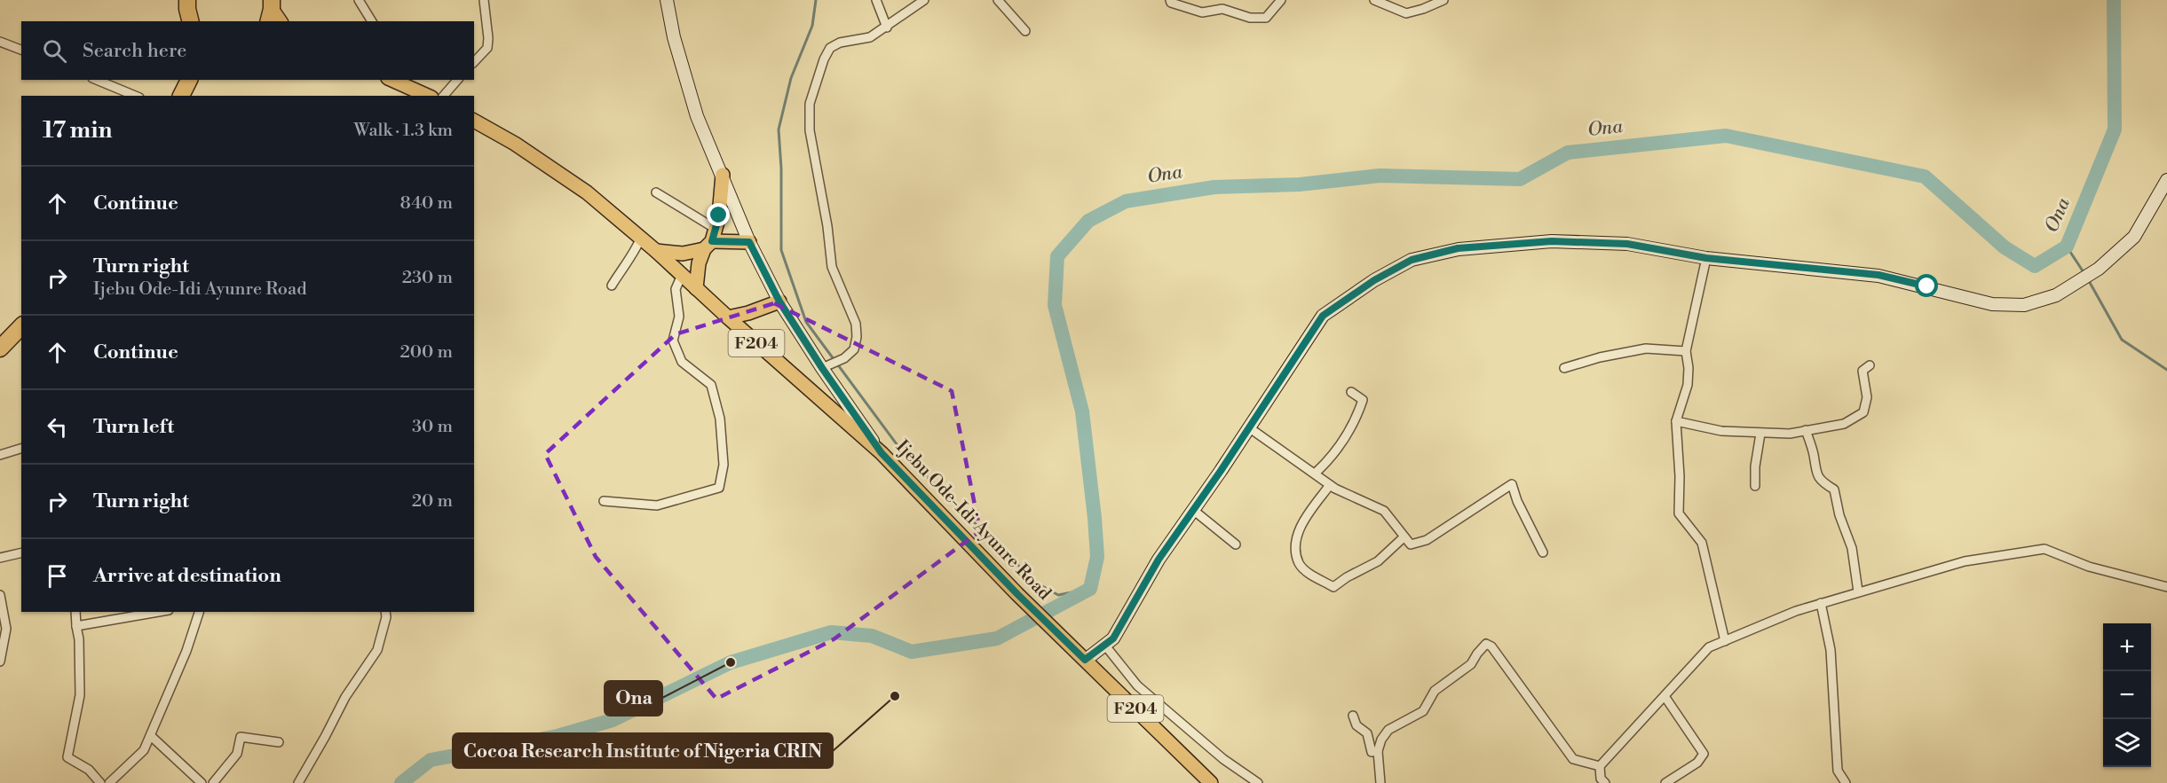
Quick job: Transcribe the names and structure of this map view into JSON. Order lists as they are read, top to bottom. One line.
{"streets":{"main road":["F204","Ijebu Ode-Idi Ayunre Road"]},"water":["Ona"],"places":["Ona","Cocoa Research Institute of Nigeria CRIN"],"page":{"search":"Search here","heading":["17 min","Walk · 1.3 km"],"list":[["Continue","840 m"],["Turn right","Ijebu Ode-Idi Ayunre Road","230 m"],["Continue","200 m"],["Turn left","30 m"],["Turn right","20 m"],"Arrive at destination"],"map_buttons":["+","−"]}}
